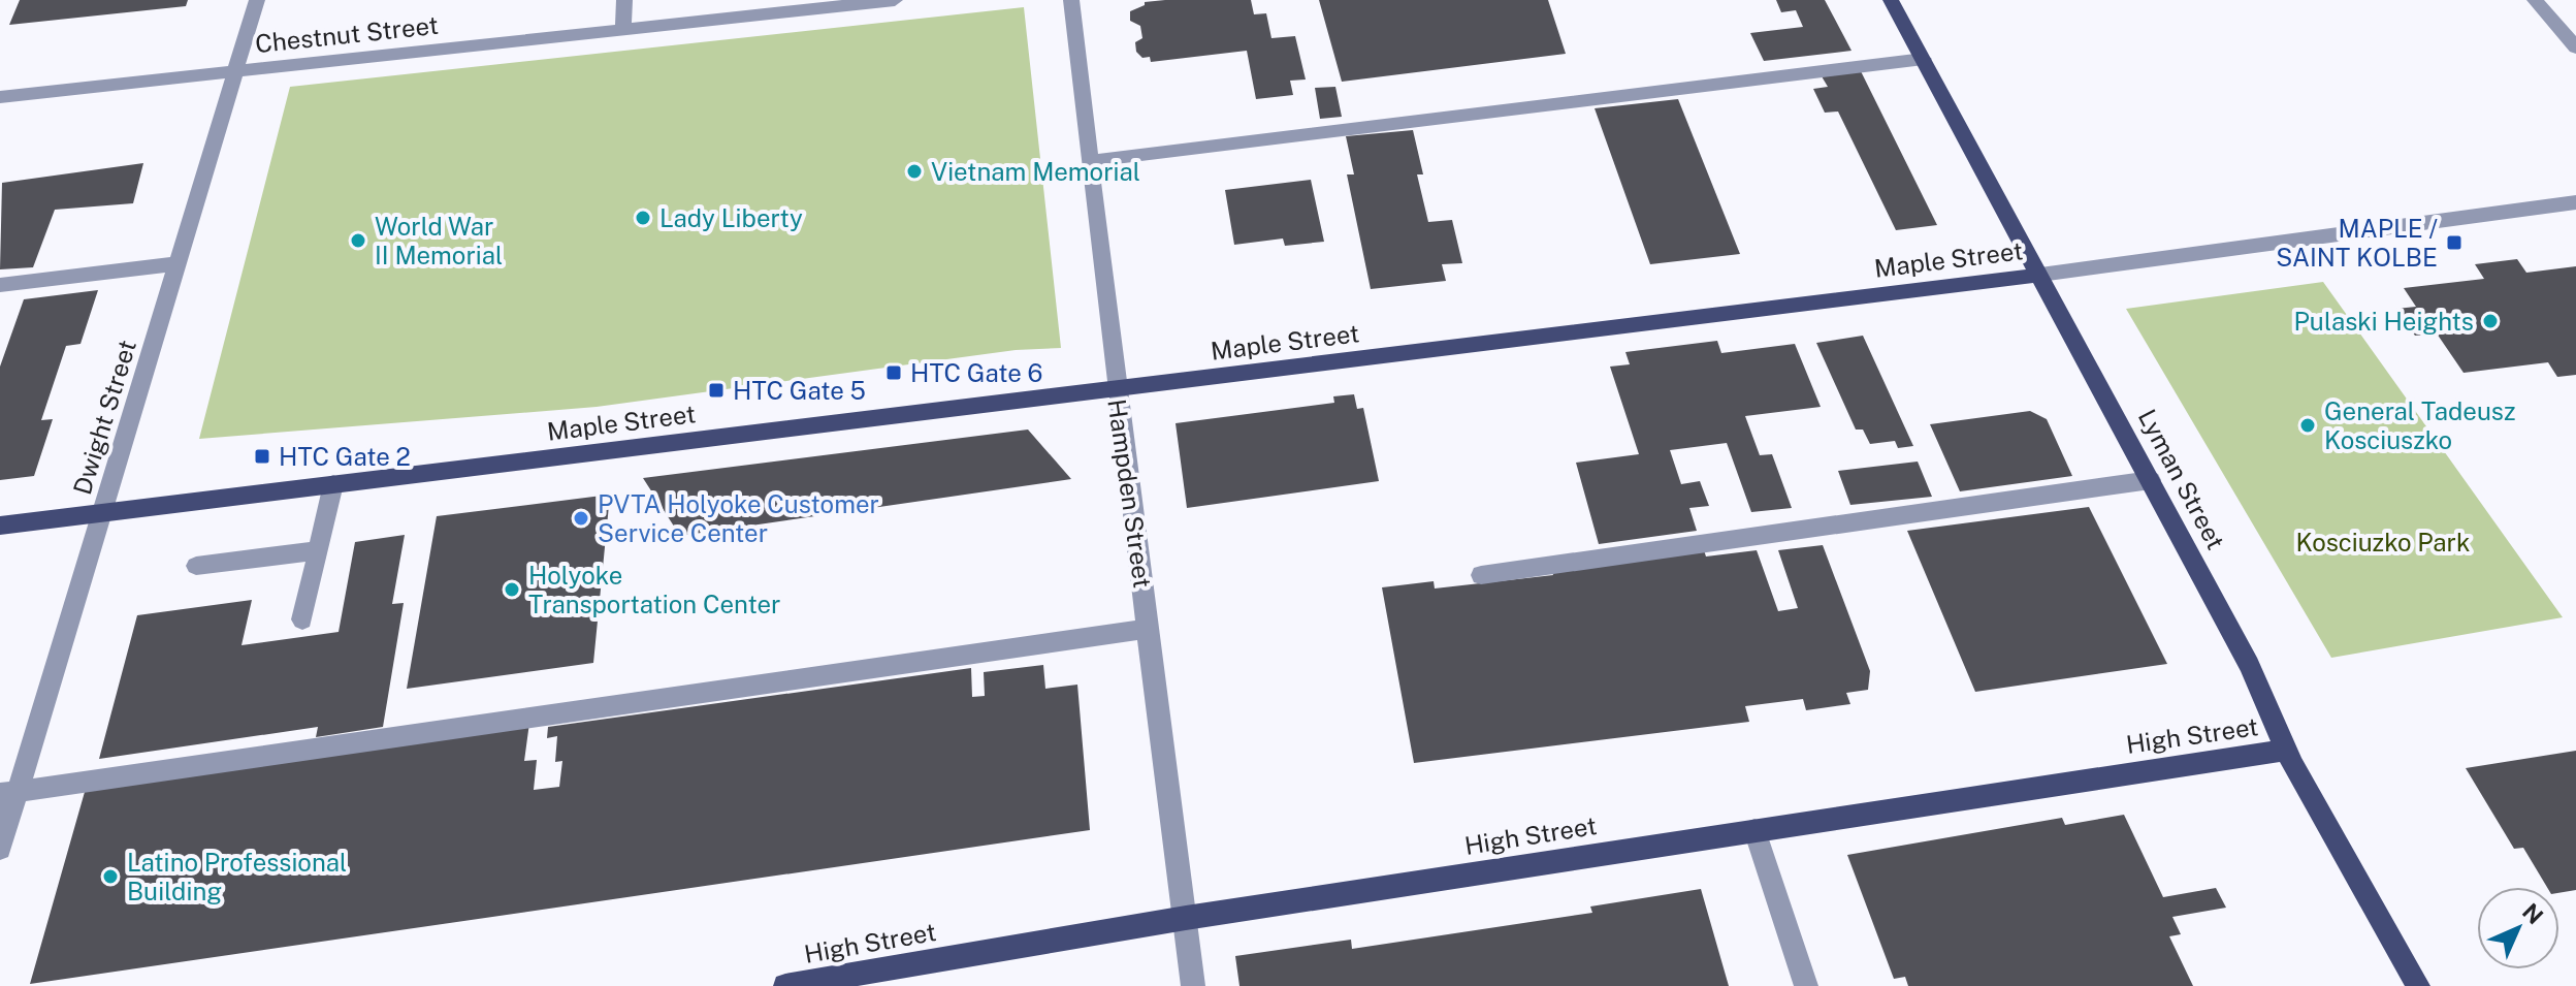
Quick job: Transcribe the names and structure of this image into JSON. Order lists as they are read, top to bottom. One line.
{"streets":{"main road":["Maple Street","Lyman Street","High Street"],"street":["Chestnut Street","Dwight Street","Hampden Street"]},"crossings":[["Chestnut Street","Dwight Street"],["Maple Street","Dwight Street"],["Maple Street","Lyman Street"],["Maple Street","Hampden Street"],["Lyman Street","High Street"],["Hampden Street","High Street"]],"parks":["Kosciuzko Park"],"places":{"other":["Vietnam Memorial","Lady Liberty","World War II Memorial","Pulaski Heights","General Tadeusz Kosciuszko","PVTA Holyoke Customer Service Center","Holyoke Transportation Center","Latino Professional Building"],"transit":["MAPLE / SAINT KOLBE","HTC Gate 6","HTC Gate 5","HTC Gate 2"]},"north":"top right"}
